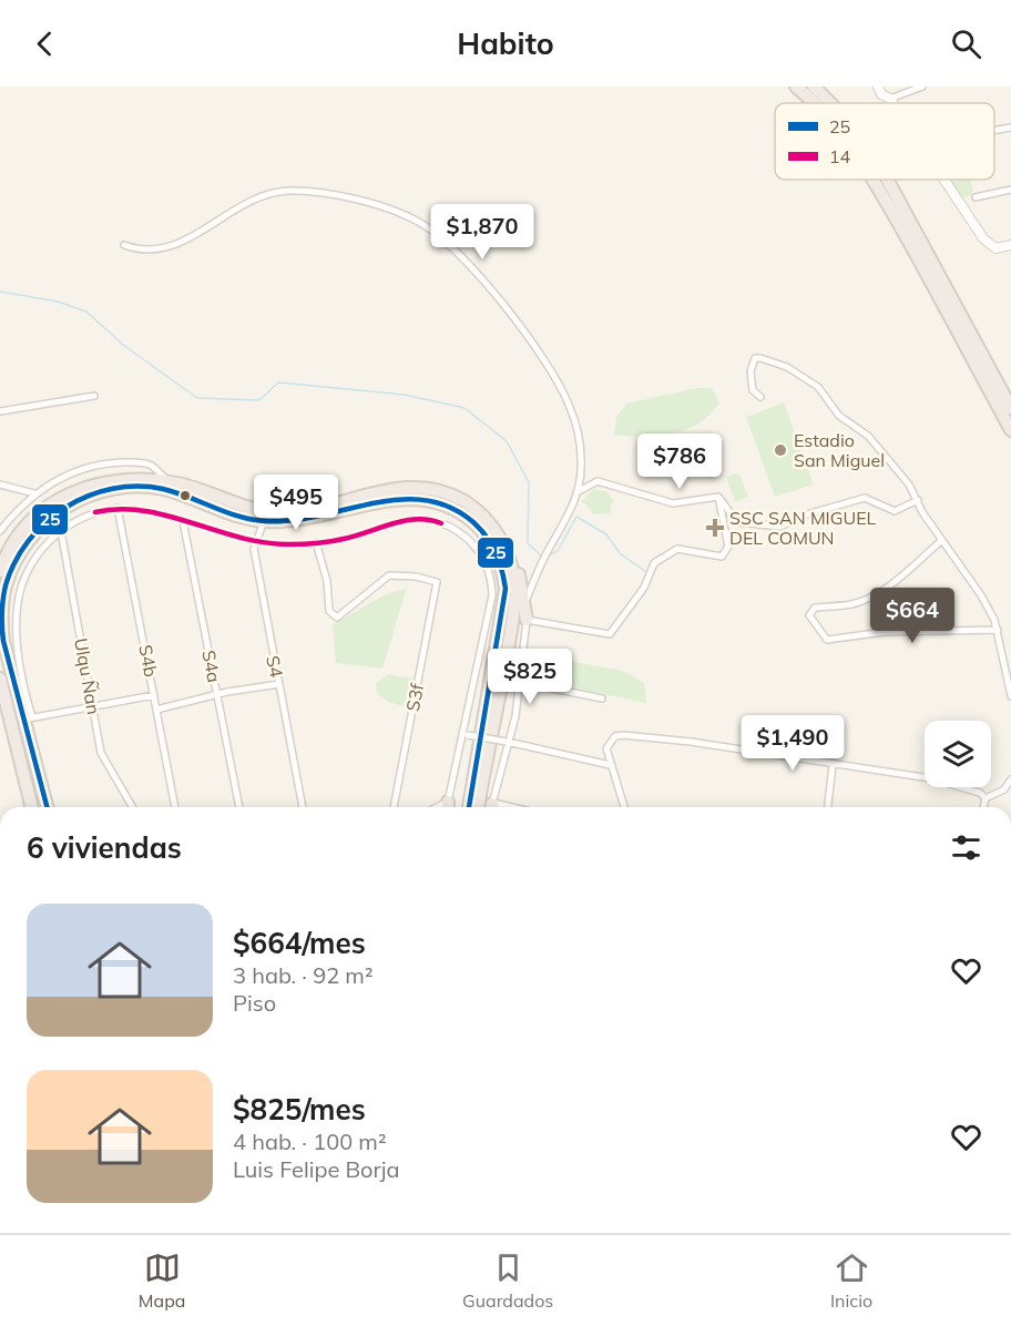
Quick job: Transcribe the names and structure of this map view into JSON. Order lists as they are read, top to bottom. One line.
{"streets":{"street":["S4b","S4a","S4","Ulqu Ñan","S3f"]},"places":{"other":["Estadio San Miguel"],"health":["SSC SAN MIGUEL DEL COMUN"]},"lines":["transit line 25","transit line 14"],"legend":["25","14"],"page":{"header":"Habito","price":["$1,870","$786","$495","$664","$825","$1,490"],"heading":"6 viviendas","list":[{"name":"$664/mes","note":"3 hab. · 92 m² · Piso"},{"name":"$825/mes","note":"4 hab. · 100 m² · Luis Felipe Borja"}],"tabs":["Mapa","Guardados","Inicio"]}}
